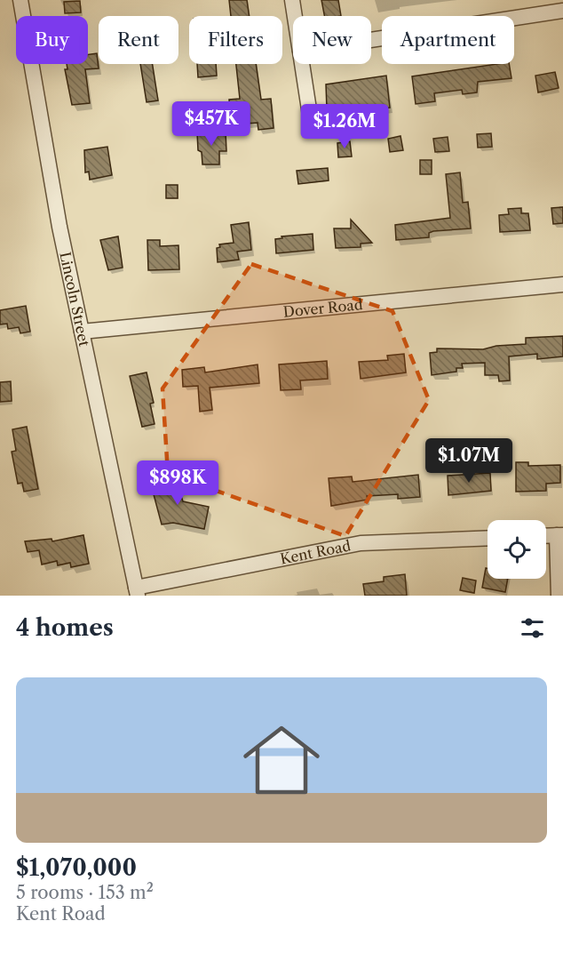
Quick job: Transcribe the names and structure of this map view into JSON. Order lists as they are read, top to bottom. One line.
{"streets":{"street":["Lincoln Street","Dover Road","Kent Road"]},"crossings":[["Lincoln Street","Dover Road"],["Lincoln Street","Kent Road"]],"page":{"chip":["Buy","Rent","Filters","New","Apartment"],"price":["$457K","$1.26M","$1.07M","$898K"],"heading":"4 homes","list":[{"name":"$1,070,000","note":"5 rooms · 153 m² · Kent Road"}]}}
